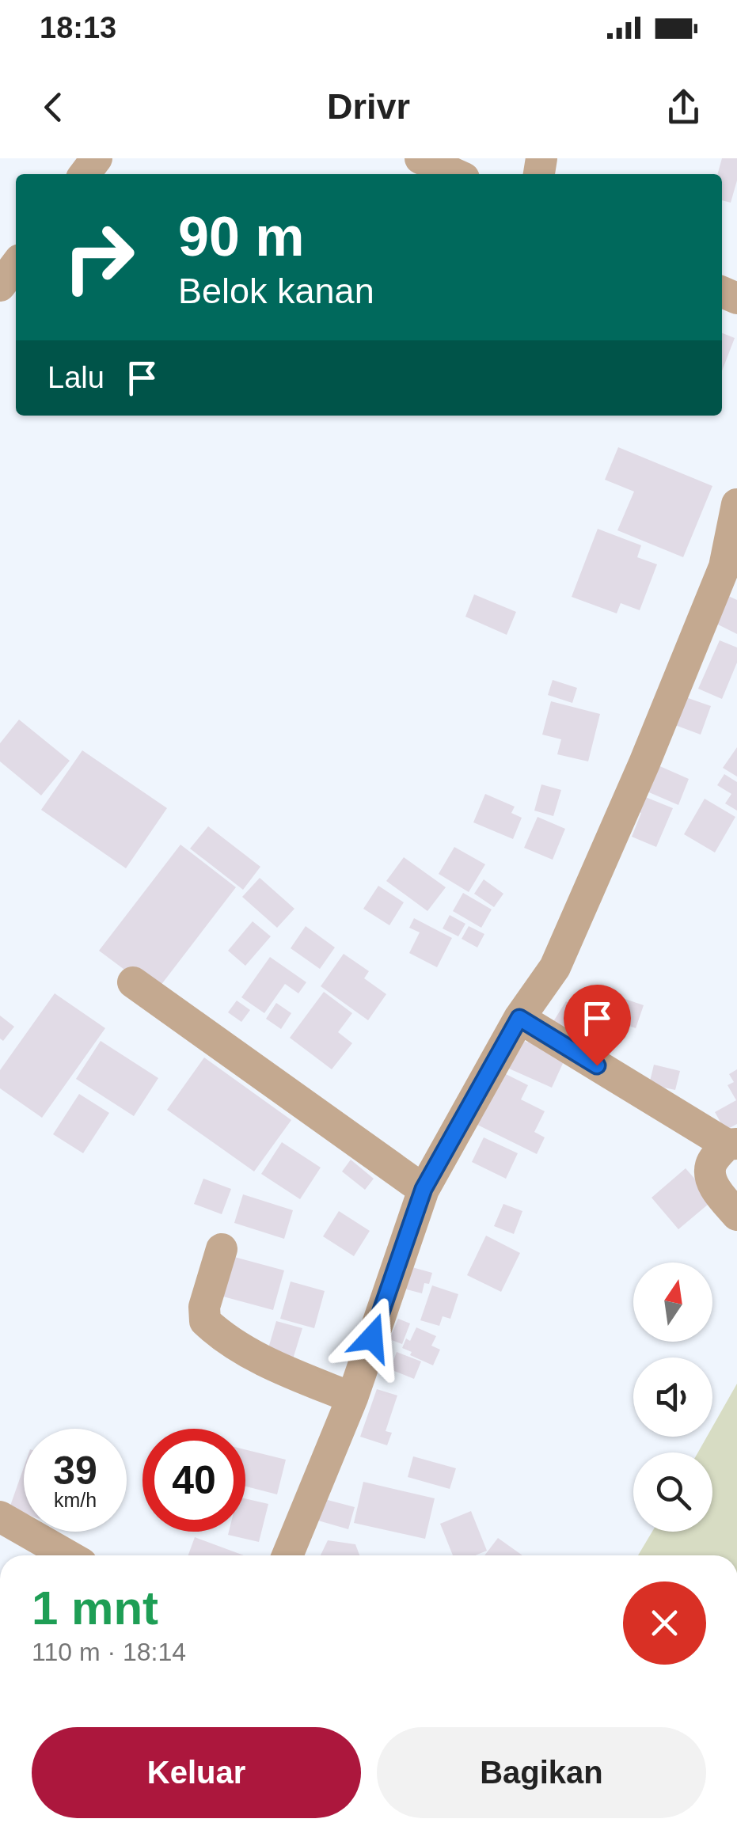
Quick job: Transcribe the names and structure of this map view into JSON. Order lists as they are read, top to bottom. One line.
{"north":"top","page":{"status":"18:13","header":"Drivr","turn":["90 m","Belok kanan"],"then":"Lalu","speed":"39 km/h","limit":"40","heading":["1 mnt","110 m · 18:14"],"buttons":["Keluar","Bagikan"]}}
